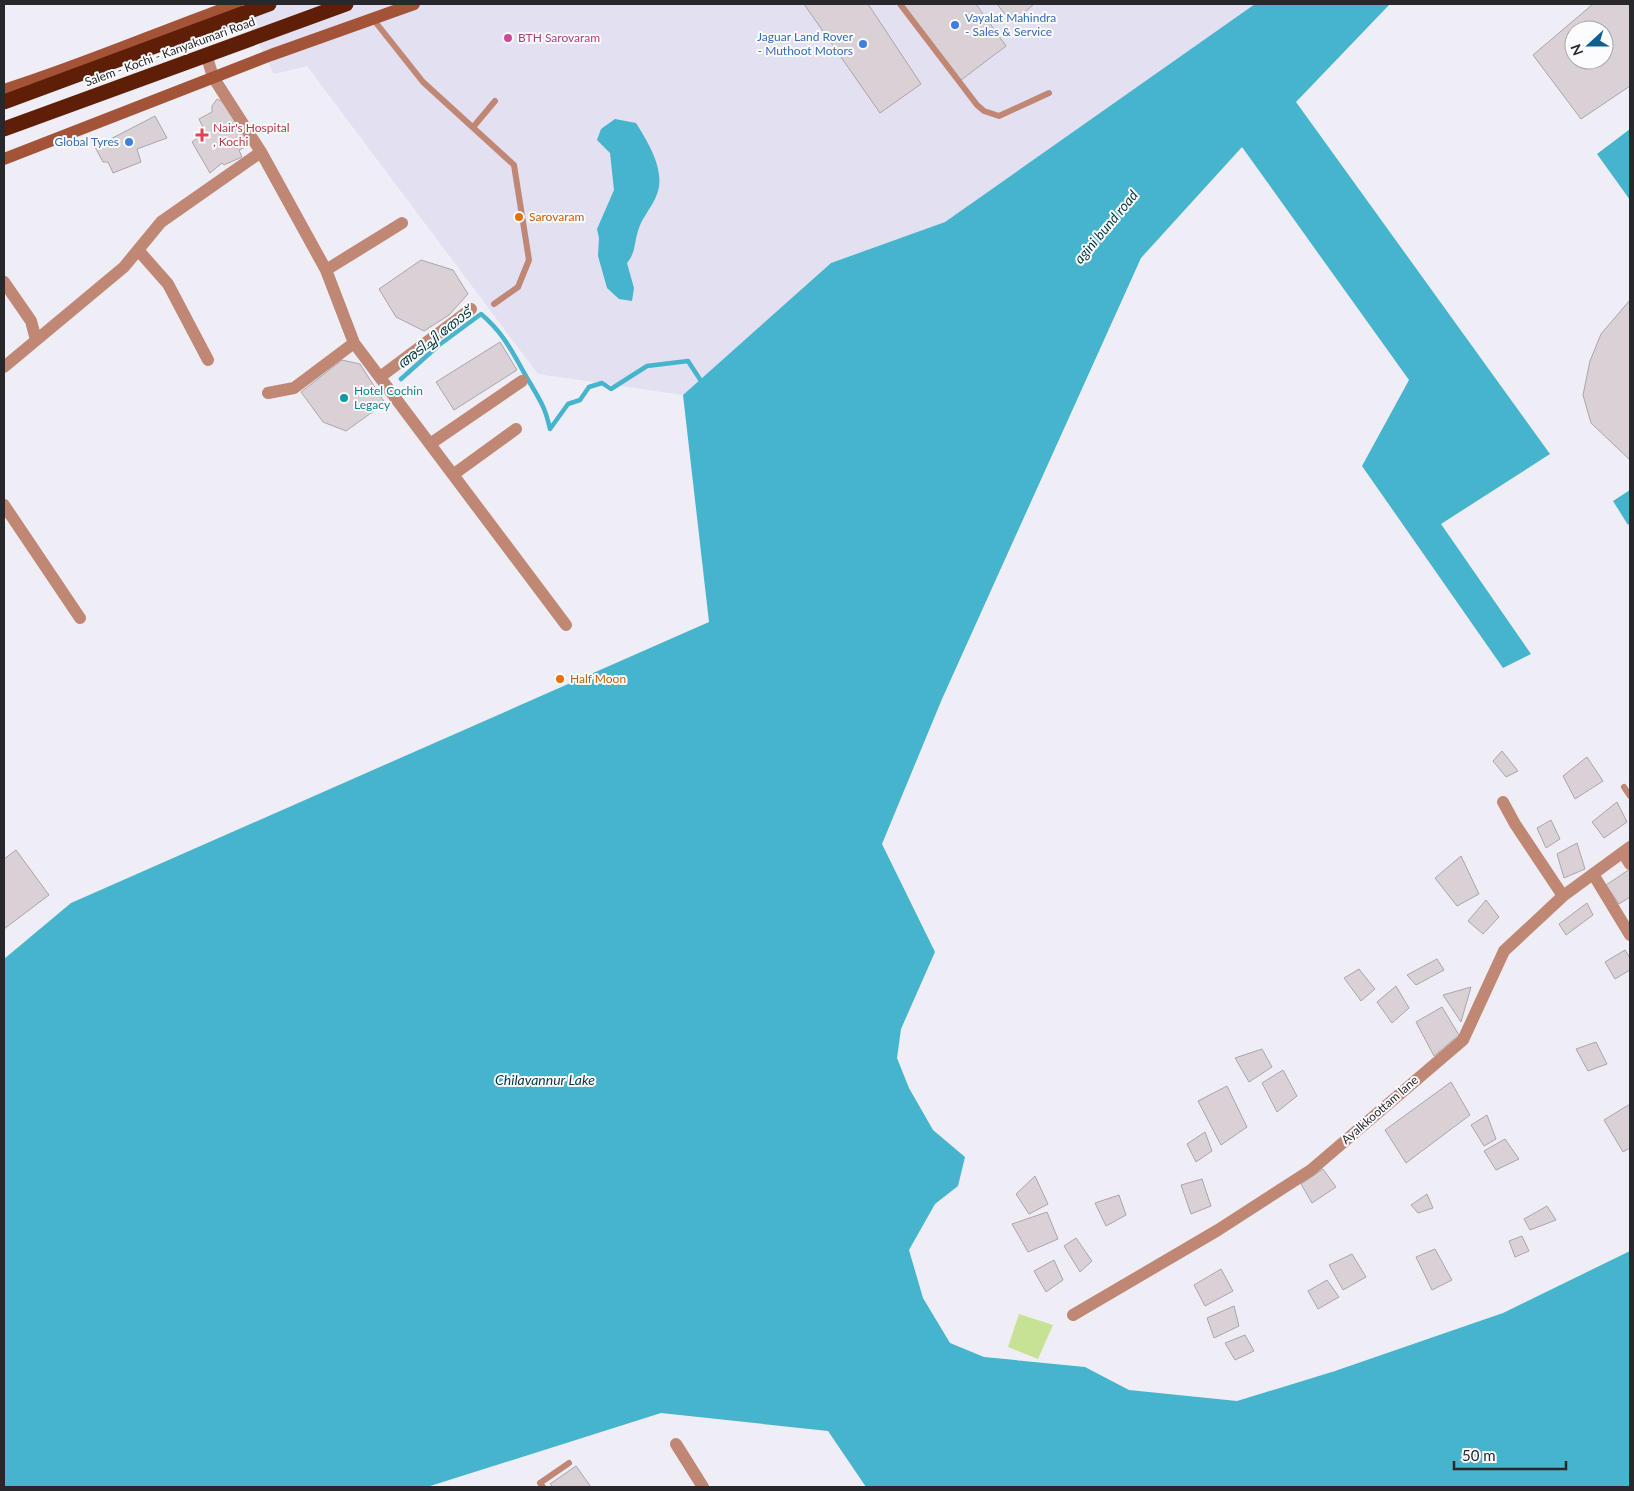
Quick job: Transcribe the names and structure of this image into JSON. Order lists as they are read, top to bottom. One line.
{"streets":{"highway":["Salem - Kochi - Kanyakumari Road"],"street":["Ayalkkoottam lane"]},"water":["agini bund road","അടിച്ചി തോട്","Chilavannur Lake"],"places":{"other":["Vayalat Mahindra - Sales & Service","BTH Sarovaram","Jaguar Land Rover - Muthoot Motors","Global Tyres","Sarovaram","Hotel Cochin Legacy","Half Moon"],"health":["Nair's Hospital , Kochi"]},"scale_bar":"50 m","north":"left"}
